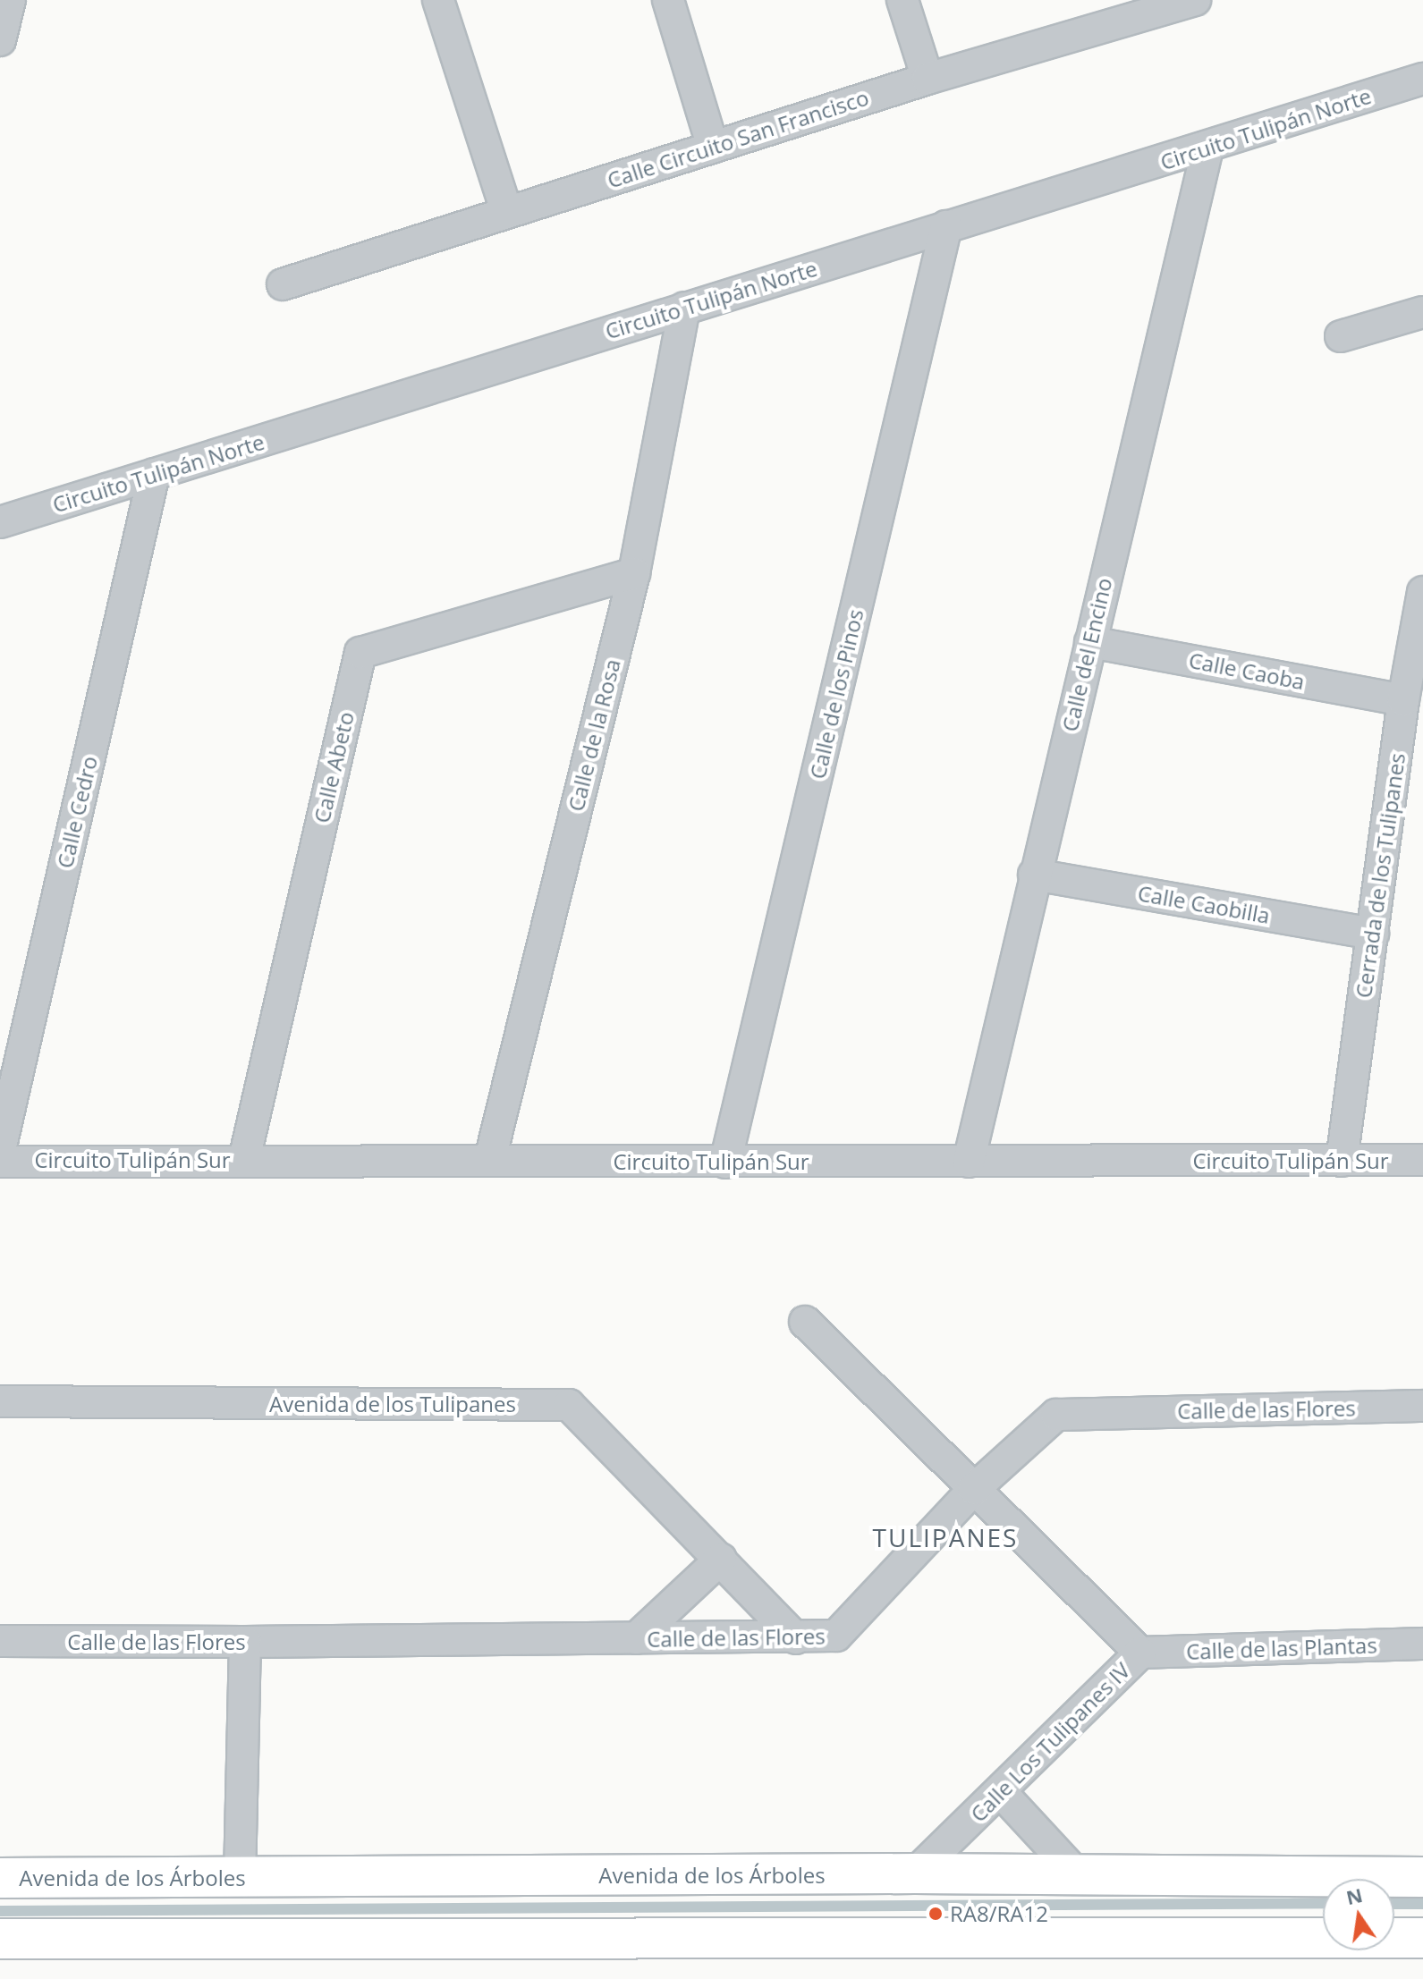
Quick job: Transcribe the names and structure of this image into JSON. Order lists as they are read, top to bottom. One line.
{"streets":{"main road":["Avenida de los Árboles"],"street":["Circuito Tulipán Norte","Calle Circuito San Francisco","Calle del Encino","Calle Caoba","Calle de los Pinos","Calle de la Rosa","Calle Abeto","Calle Cedro","Cerrada de los Tulipanes","Calle Caobilla","Circuito Tulipán Sur","Avenida de los Tulipanes","Calle de las Flores","Calle de las Plantas","Calle Los Tulipanes IV"]},"crossings":[["Circuito Tulipán Norte","Calle del Encino"],["Circuito Tulipán Norte","Calle de los Pinos"],["Circuito Tulipán Norte","Calle de la Rosa"],["Circuito Tulipán Norte","Calle Cedro"],["Calle del Encino","Calle Caoba"],["Calle del Encino","Calle Caobilla"],["Calle del Encino","Circuito Tulipán Sur"],["Calle Caoba","Cerrada de los Tulipanes"],["Calle de los Pinos","Circuito Tulipán Sur"],["Calle de la Rosa","Calle Abeto"],["Calle de la Rosa","Circuito Tulipán Sur"],["Calle Abeto","Circuito Tulipán Sur"],["Cerrada de los Tulipanes","Calle Caobilla"],["Cerrada de los Tulipanes","Circuito Tulipán Sur"],["Avenida de los Tulipanes","Calle de las Flores"],["Calle de las Flores","Calle Los Tulipanes IV"],["Calle de las Plantas","Calle Los Tulipanes IV"],["Calle Los Tulipanes IV","Avenida de los Árboles"]],"districts":["TULIPANES"],"places":["RA8/RA12"],"north":"top"}
